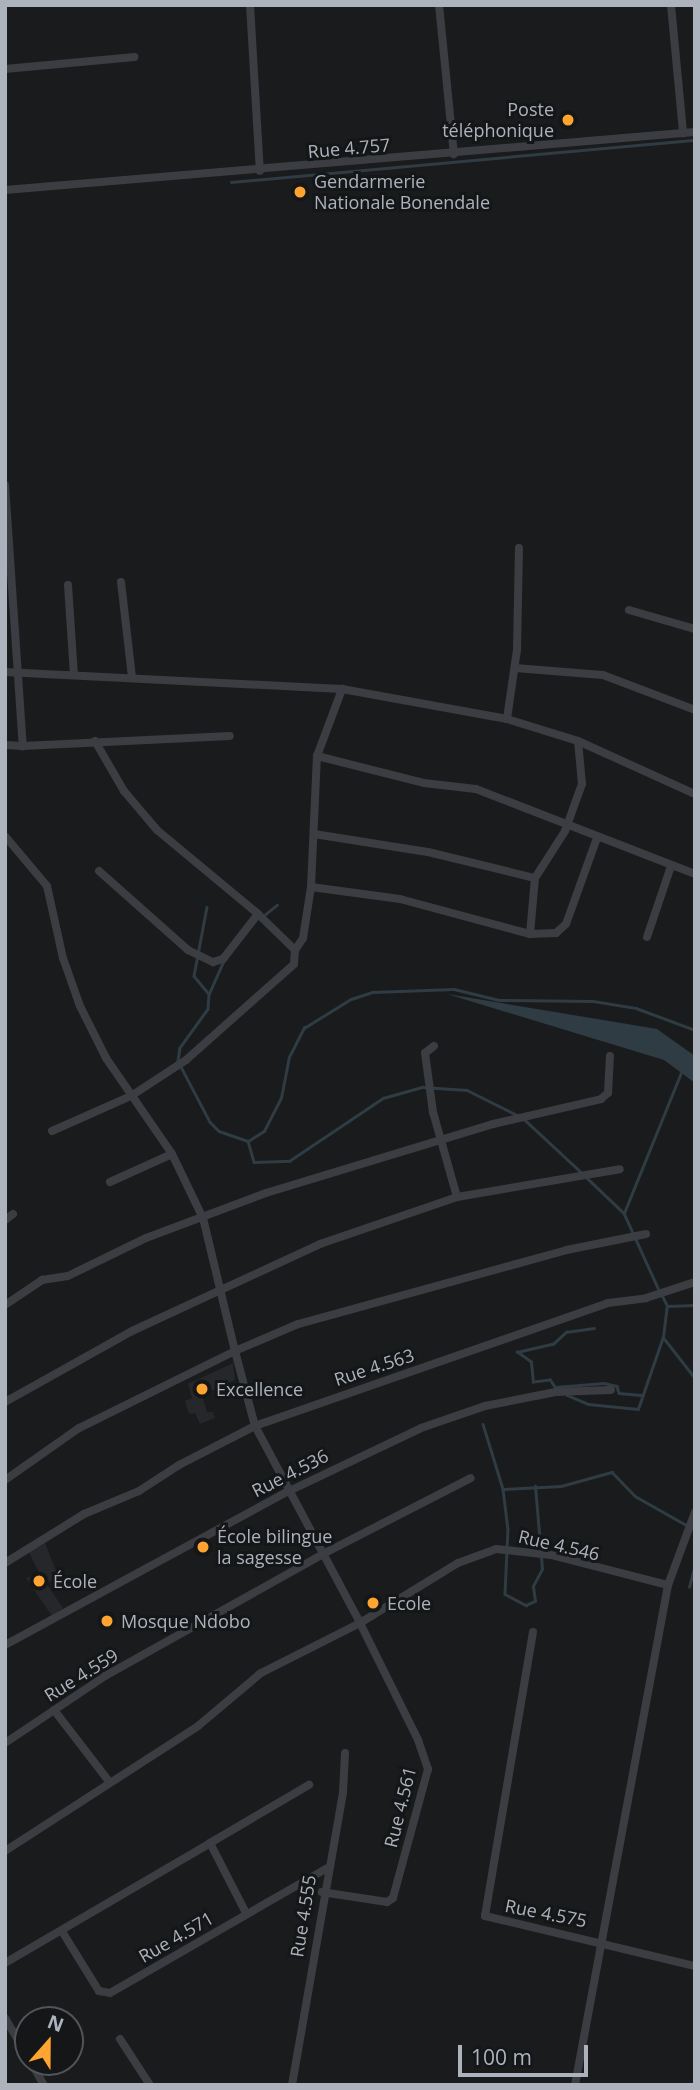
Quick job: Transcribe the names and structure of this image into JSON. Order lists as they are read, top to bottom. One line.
{"streets":{"street":["Rue 4.757","Rue 4.563","Rue 4.536","Rue 4.546","Rue 4.559","Rue 4.561","Rue 4.575","Rue 4.555","Rue 4.571"]},"crossings":[["Rue 4.546","Rue 4.561"],["Rue 4.561","Rue 4.555"],["Rue 4.555","Rue 4.571"]],"places":["Poste téléphonique","Gendarmerie Nationale Bonendale","Excellence","École bilingue la sagesse","École","Ecole","Mosque Ndobo"],"scale_bar":"100 m","north":"top"}
